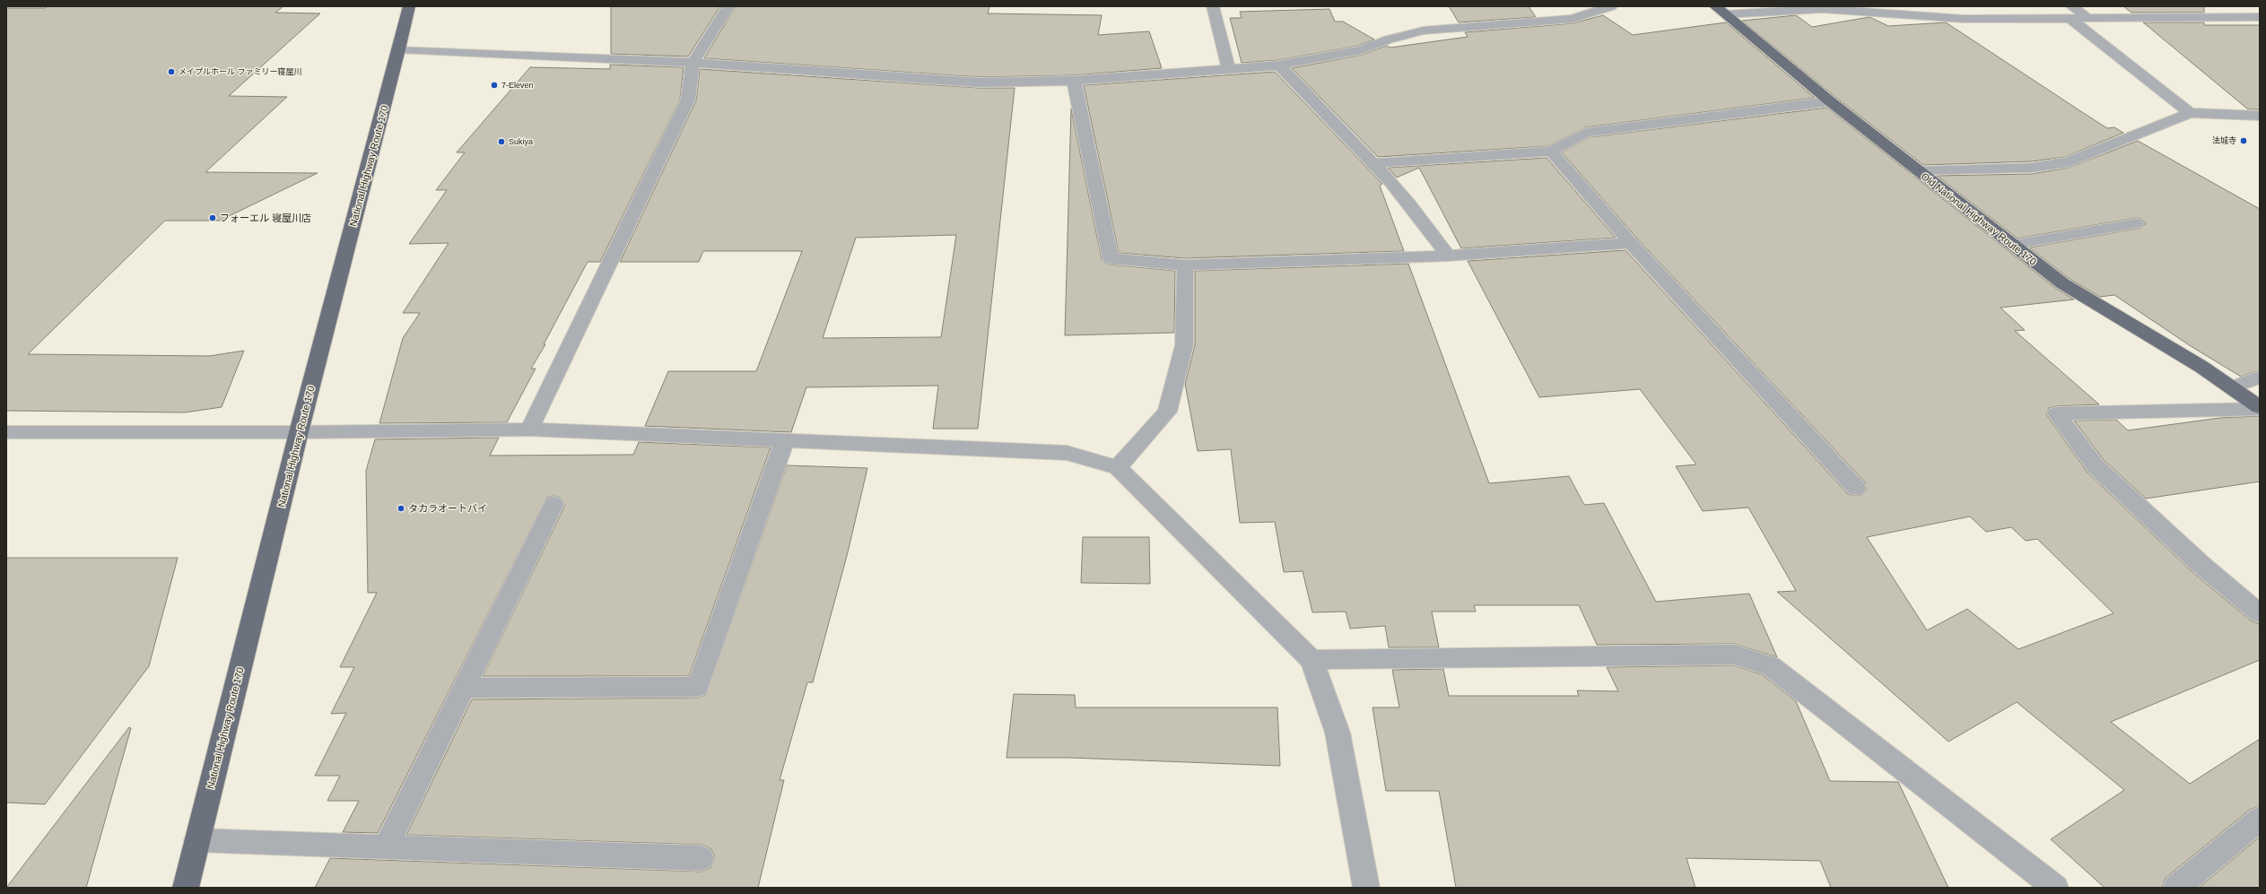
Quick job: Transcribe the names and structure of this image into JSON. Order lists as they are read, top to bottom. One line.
{"streets":{"highway":["National Highway Route 170","Old National Highway Route 170"]},"places":["メイプルホール ファミリー寝屋川","7-Eleven","法城寺","Sukiya","フォーエル 寝屋川店","タカラオートバイ"]}
